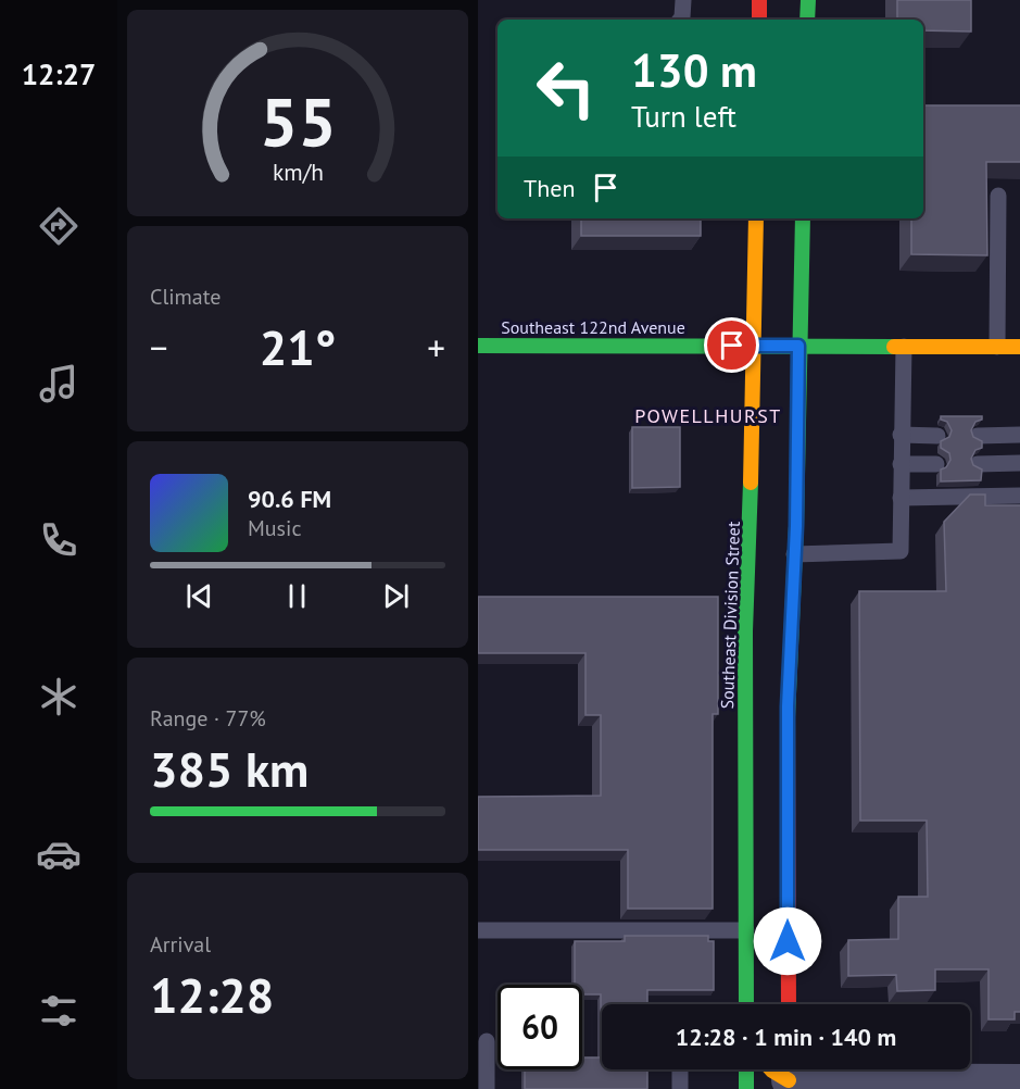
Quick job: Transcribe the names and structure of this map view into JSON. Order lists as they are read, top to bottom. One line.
{"streets":{"main road":["Southeast 122nd Avenue","Southeast Division Street"]},"crossings":[["Southeast 122nd Avenue","Southeast Division Street"]],"districts":["POWELLHURST"],"page":{"tabs":"12:27","turn":["130 m","Turn left"],"then":"Then","tile":["Climate",["Range · 77%","385 km"],["Arrival","12:28"]],"heat":["−","21°","+"],"song":["90.6 FM","Music"],"limit":"60","trip":"12:28 · 1 min · 140 m","gauge":["55","km/h"]}}
